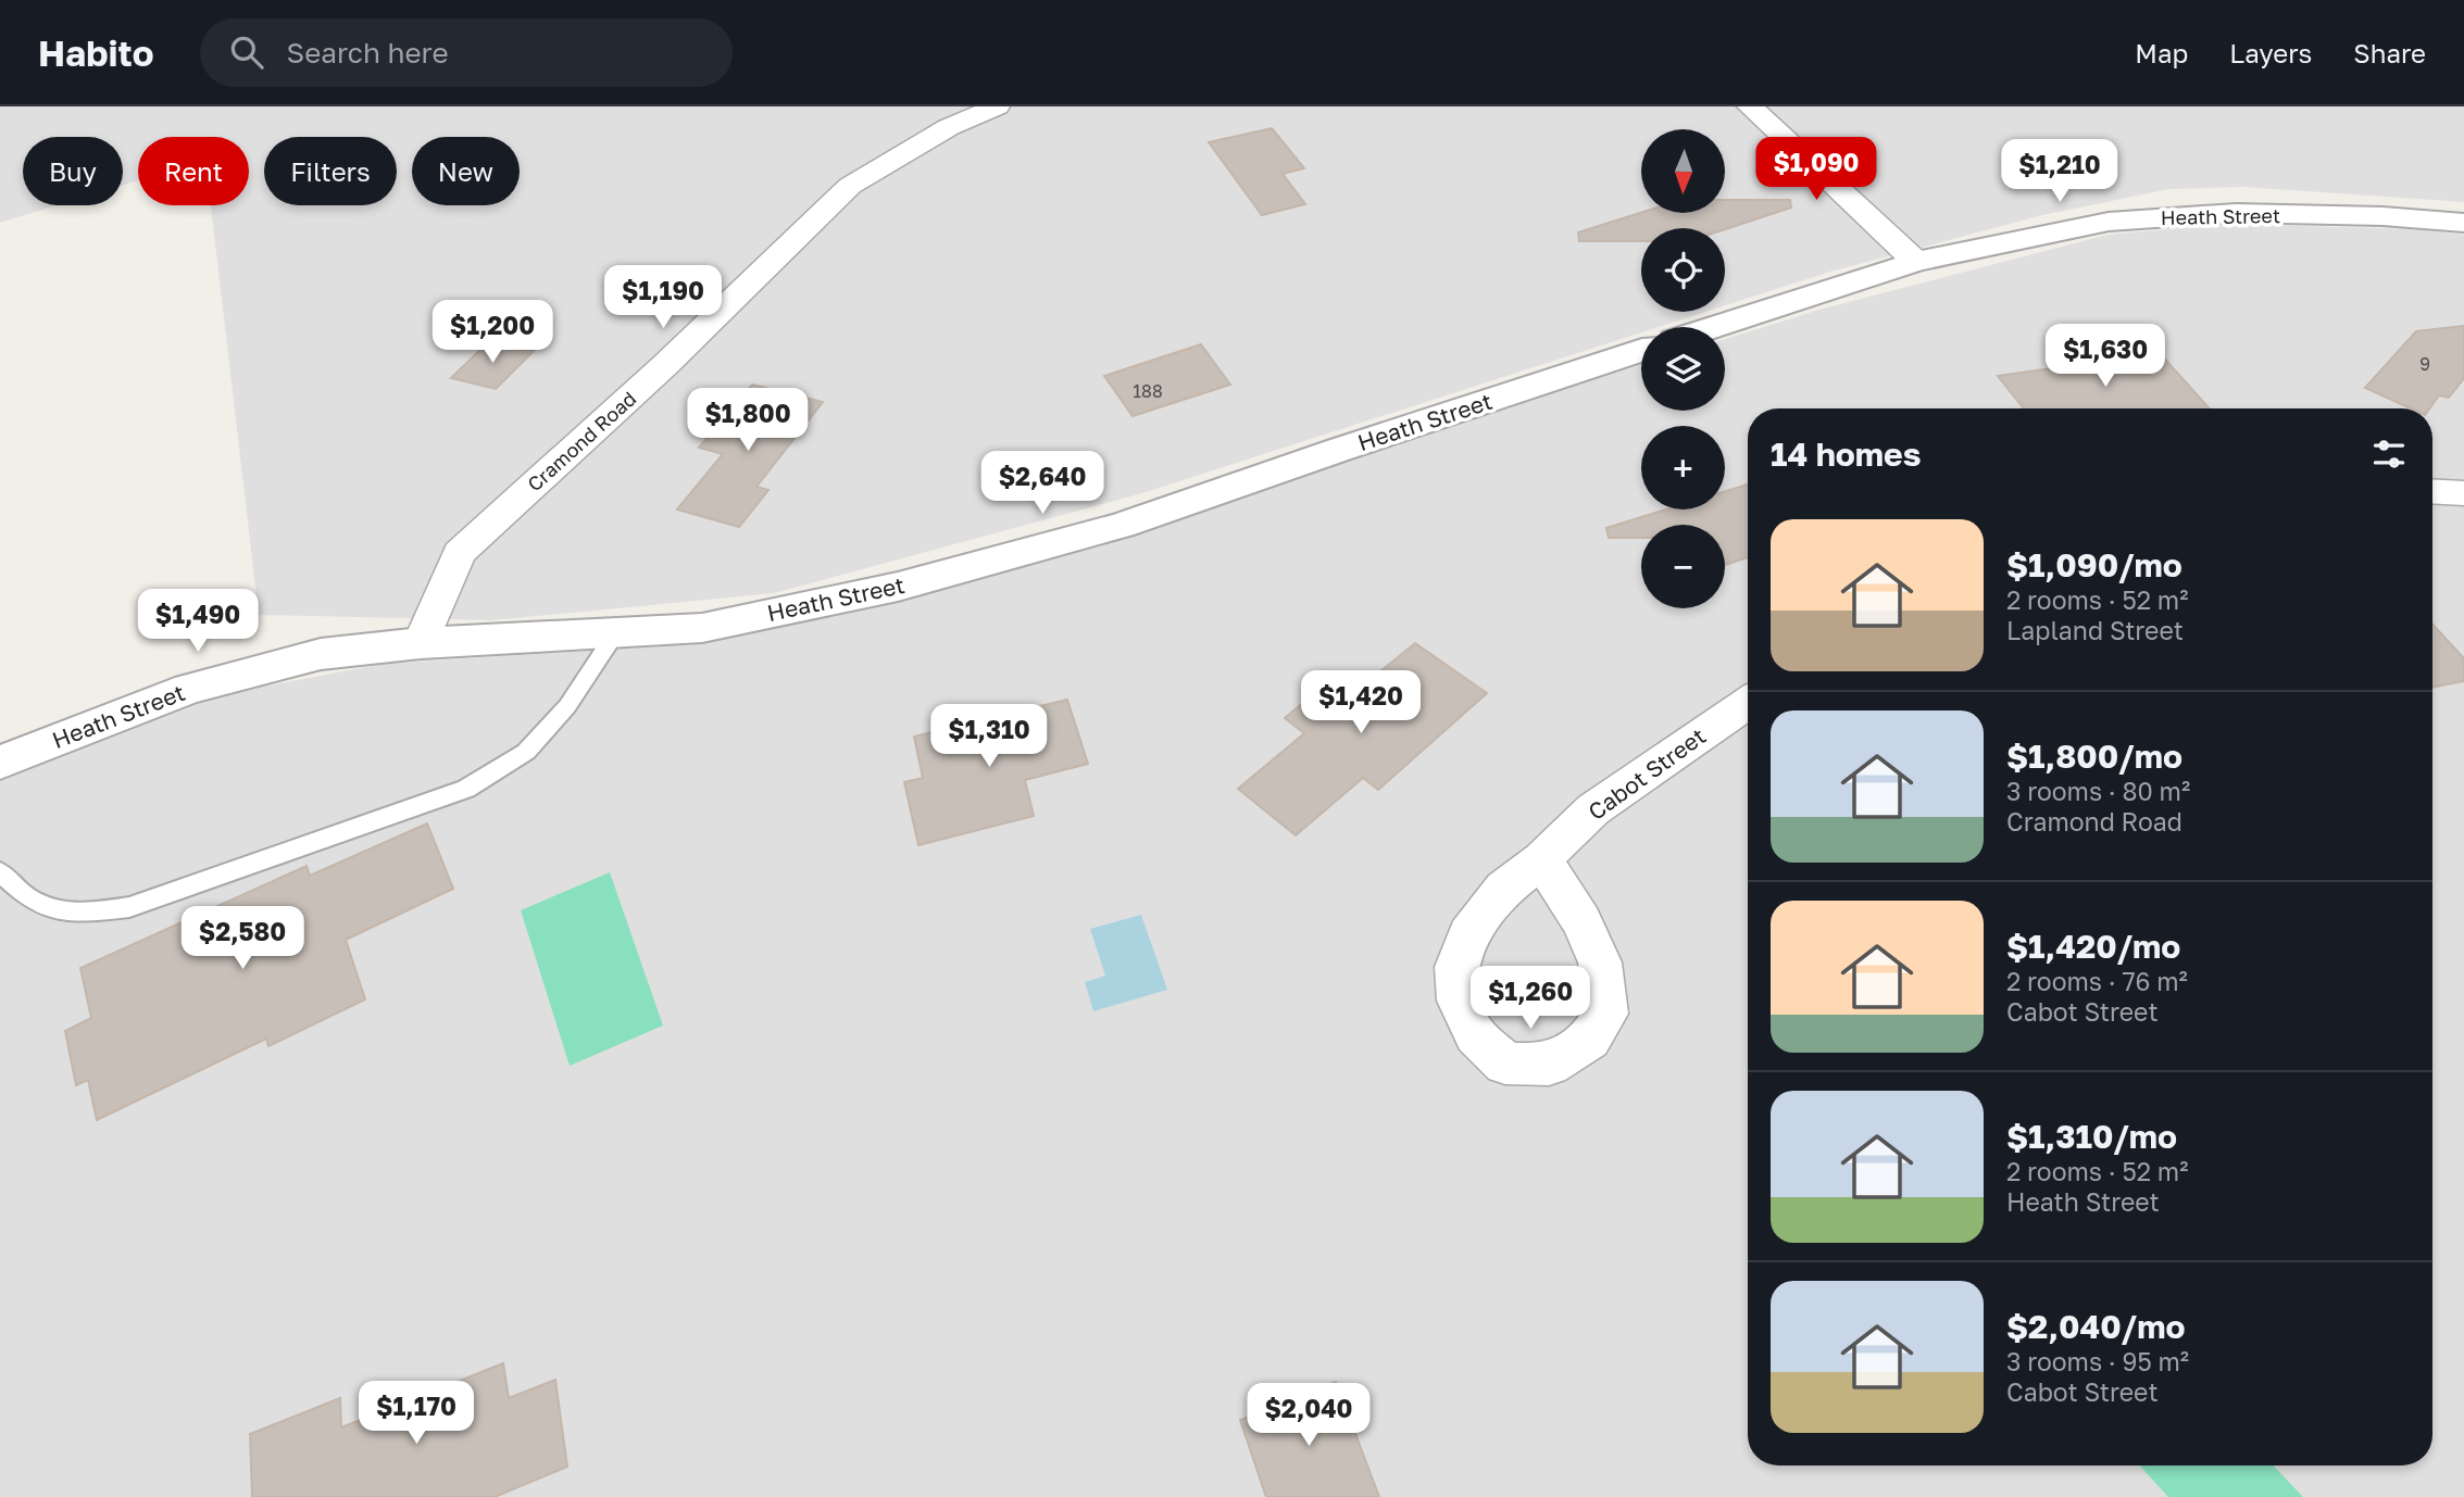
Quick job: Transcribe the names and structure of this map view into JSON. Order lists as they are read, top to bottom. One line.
{"streets":{"street":["Heath Street","Cramond Road","Cabot Street"]},"crossings":[["Heath Street","Cramond Road"]],"house_numbers":["9","188"],"north":"bottom","page":{"header":"Habito","search":"Search here","nav":["Map","Layers","Share"],"map_buttons":["+","−"],"price":["$1,090","$1,210","$1,190","$1,200","$1,630","$1,800","$2,640","$1,490","$1,420","$1,310","$2,580","$1,260","$1,170","$2,040"],"chip":["Buy","Rent","Filters","New"],"heading":"14 homes","list":[{"name":"$1,090/mo","note":"2 rooms · 52 m² · Lapland Street"},{"name":"$1,800/mo","note":"3 rooms · 80 m² · Cramond Road"},{"name":"$1,420/mo","note":"2 rooms · 76 m² · Cabot Street"},{"name":"$1,310/mo","note":"2 rooms · 52 m² · Heath Street"},{"name":"$2,040/mo","note":"3 rooms · 95 m² · Cabot Street"}]}}
